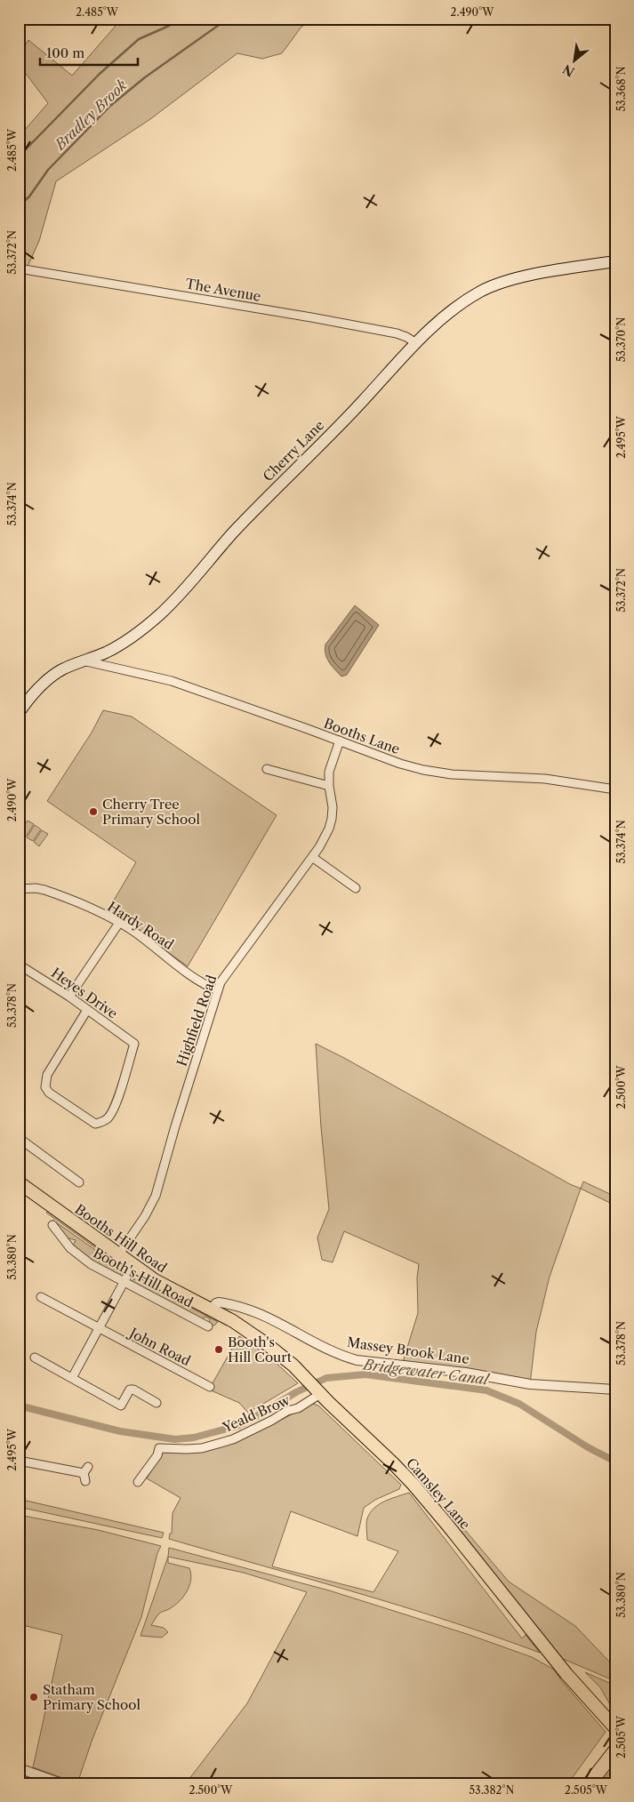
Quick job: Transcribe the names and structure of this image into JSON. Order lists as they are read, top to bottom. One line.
{"streets":{"main road":["Cherry Lane","Booths Hill Road","Camsley Lane"],"street":["The Avenue","Booths Lane","Hardy Road","Heyes Drive","Highfield Road","Booth's Hill Road","John Road","Massey Brook Lane","Yeald Brow"]},"crossings":[["The Avenue","Cherry Lane"],["Cherry Lane","Booths Lane"],["Booths Lane","Highfield Road"],["Hardy Road","Highfield Road"],["Highfield Road","Booths Hill Road"],["Booths Hill Road","Massey Brook Lane"],["Booths Hill Road","Camsley Lane"],["Massey Brook Lane","Camsley Lane"],["Yeald Brow","Camsley Lane"]],"water":["Bradley Brook","Bridgewater Canal"],"places":["Cherry Tree Primary School","Booth's Hill Court","Statham Primary School"],"scale_bar":"100 m","north":"bottom left","coordinates":["2.485°W","2.490°W","53.368°N","53.372°N","53.370°N","2.495°W","53.374°N","53.378°N","2.500°W","53.380°N","2.505°W","53.382°N"]}
